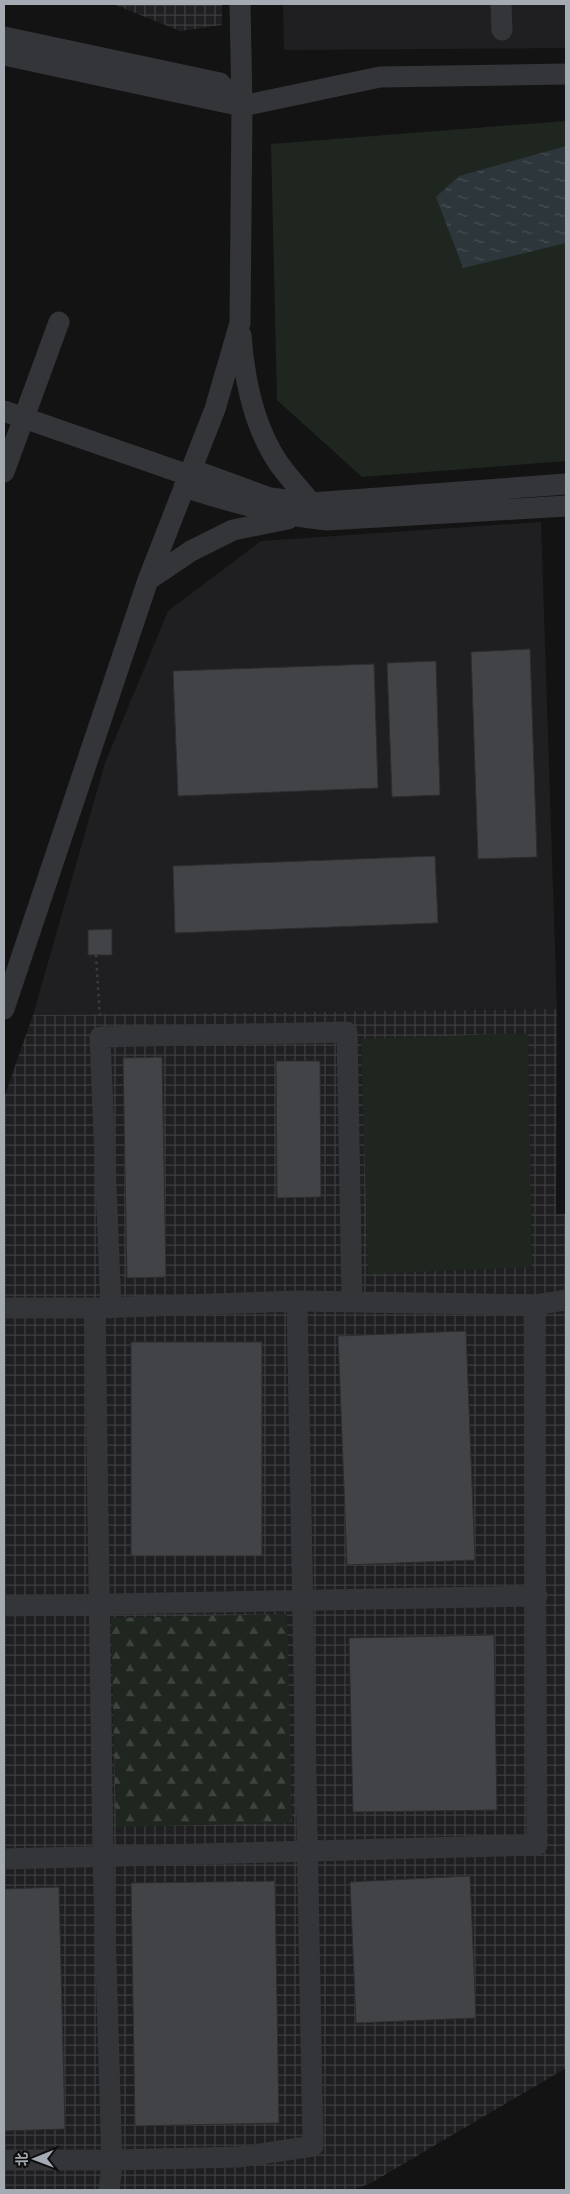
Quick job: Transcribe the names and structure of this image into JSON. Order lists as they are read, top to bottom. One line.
{"north":"left"}
